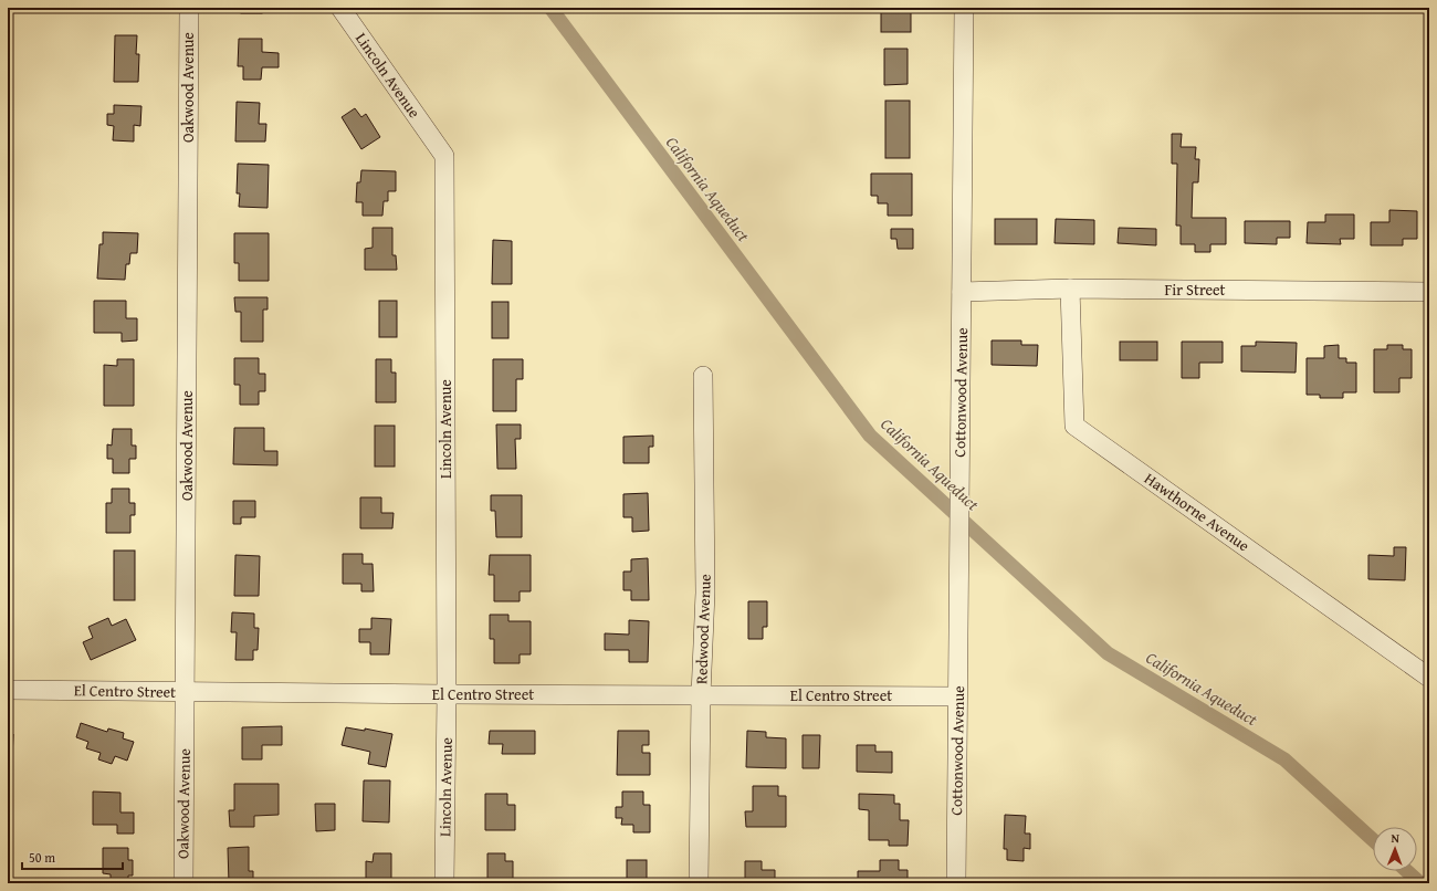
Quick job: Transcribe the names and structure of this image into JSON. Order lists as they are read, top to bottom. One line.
{"streets":{"street":["Lincoln Avenue","Oakwood Avenue","Fir Street","Cottonwood Avenue","Hawthorne Avenue","Redwood Avenue","El Centro Street"]},"crossings":[["Lincoln Avenue","El Centro Street"],["Oakwood Avenue","El Centro Street"],["Fir Street","Cottonwood Avenue"],["Fir Street","Hawthorne Avenue"],["Cottonwood Avenue","El Centro Street"],["Redwood Avenue","El Centro Street"]],"water":["California Aqueduct"],"scale_bar":"50 m","north":"top"}
